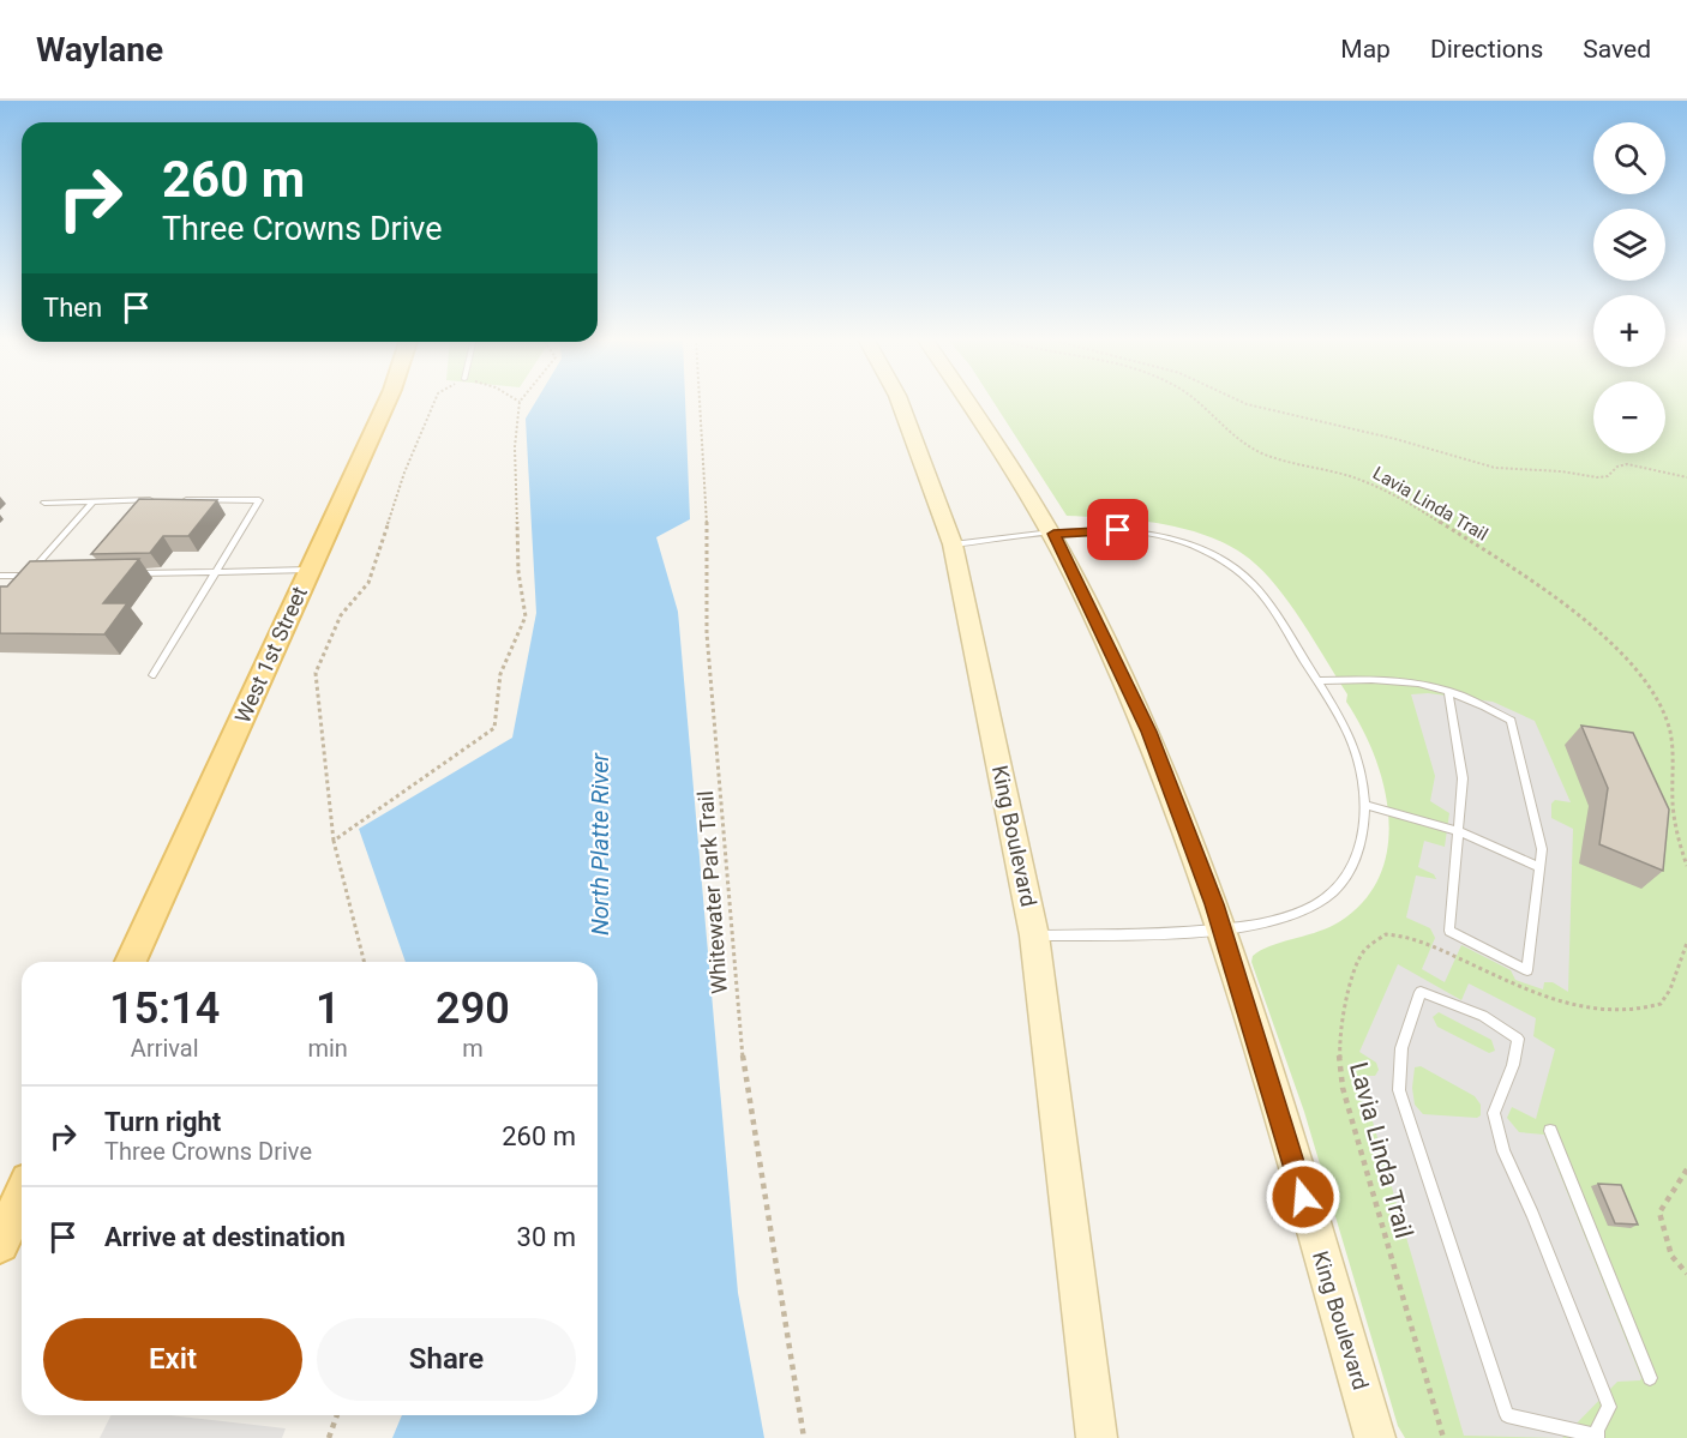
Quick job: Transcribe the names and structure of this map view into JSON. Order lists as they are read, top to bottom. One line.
{"streets":{"main road":["West 1st Street"],"street":["King Boulevard"],"path":["Lavia Linda Trail","Whitewater Park Trail"]},"water":["North Platte River"],"page":{"header":"Waylane","nav":["Map","Directions","Saved"],"map_buttons":["+","−"],"turn":["260 m","Three Crowns Drive"],"then":"Then","eta":["15:14","Arrival","1","min","290","m"],"list":[{"name":"Turn right","note":"Three Crowns Drive","value":"260 m"},{"name":"Arrive at destination","value":"30 m"}],"buttons":["Exit","Share"]}}
